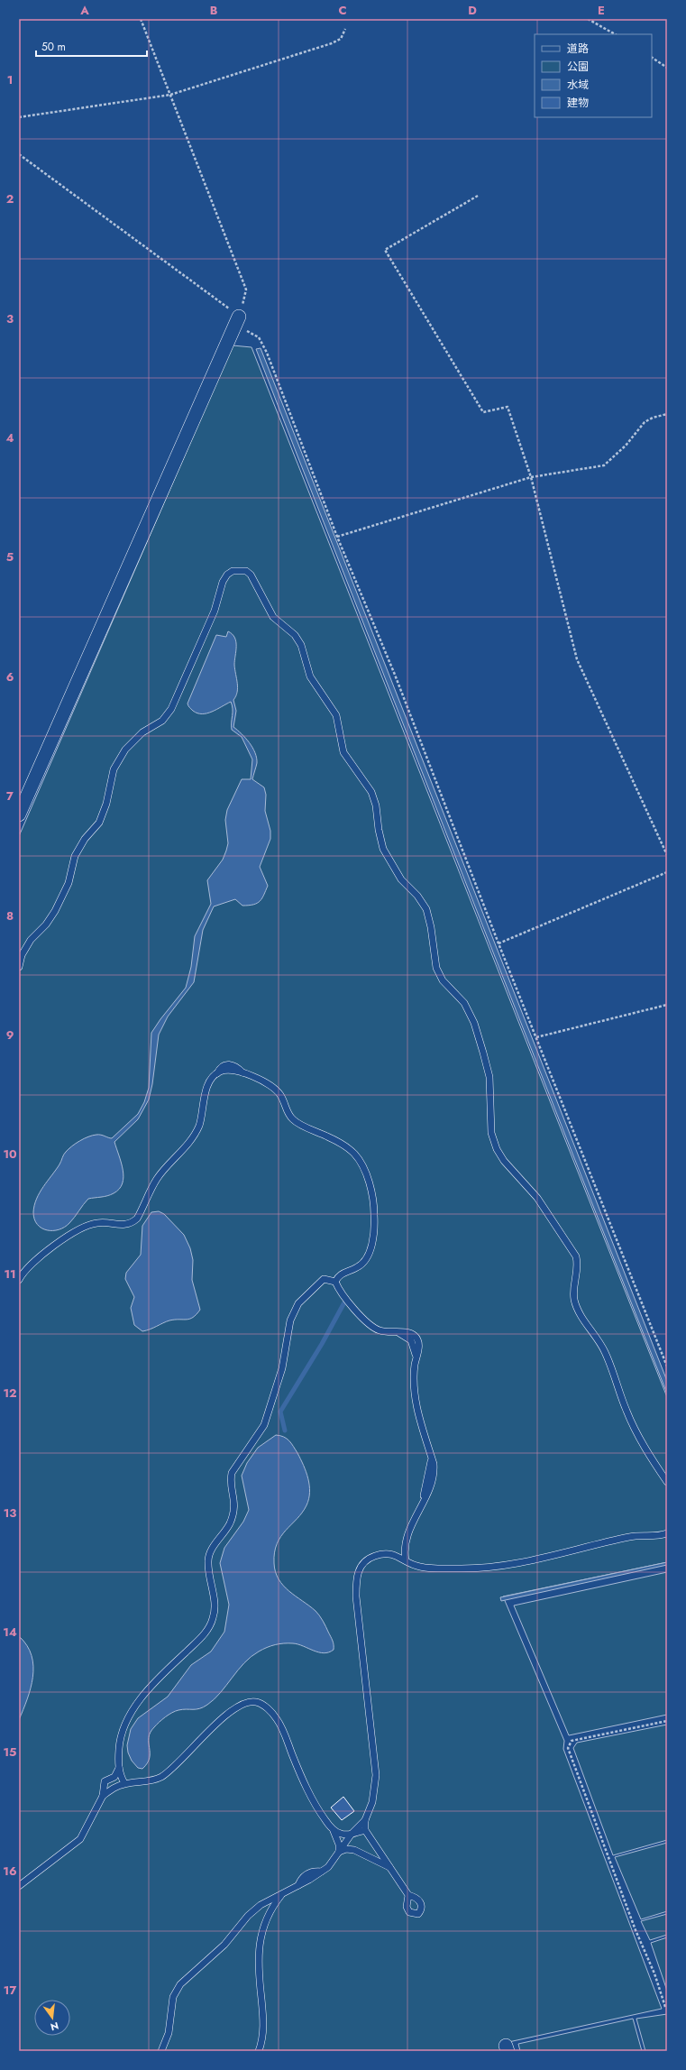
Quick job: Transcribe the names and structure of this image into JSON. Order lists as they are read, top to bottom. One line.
{"legend":["道路","公園","水域","建物"],"scale_bar":"50 m","north":"bottom","grid":{"columns":["A","B","C","D","E"],"rows":["1","2","3","4","5","6","7","8","9","10","11","12","13","14","15","16","17"]}}
